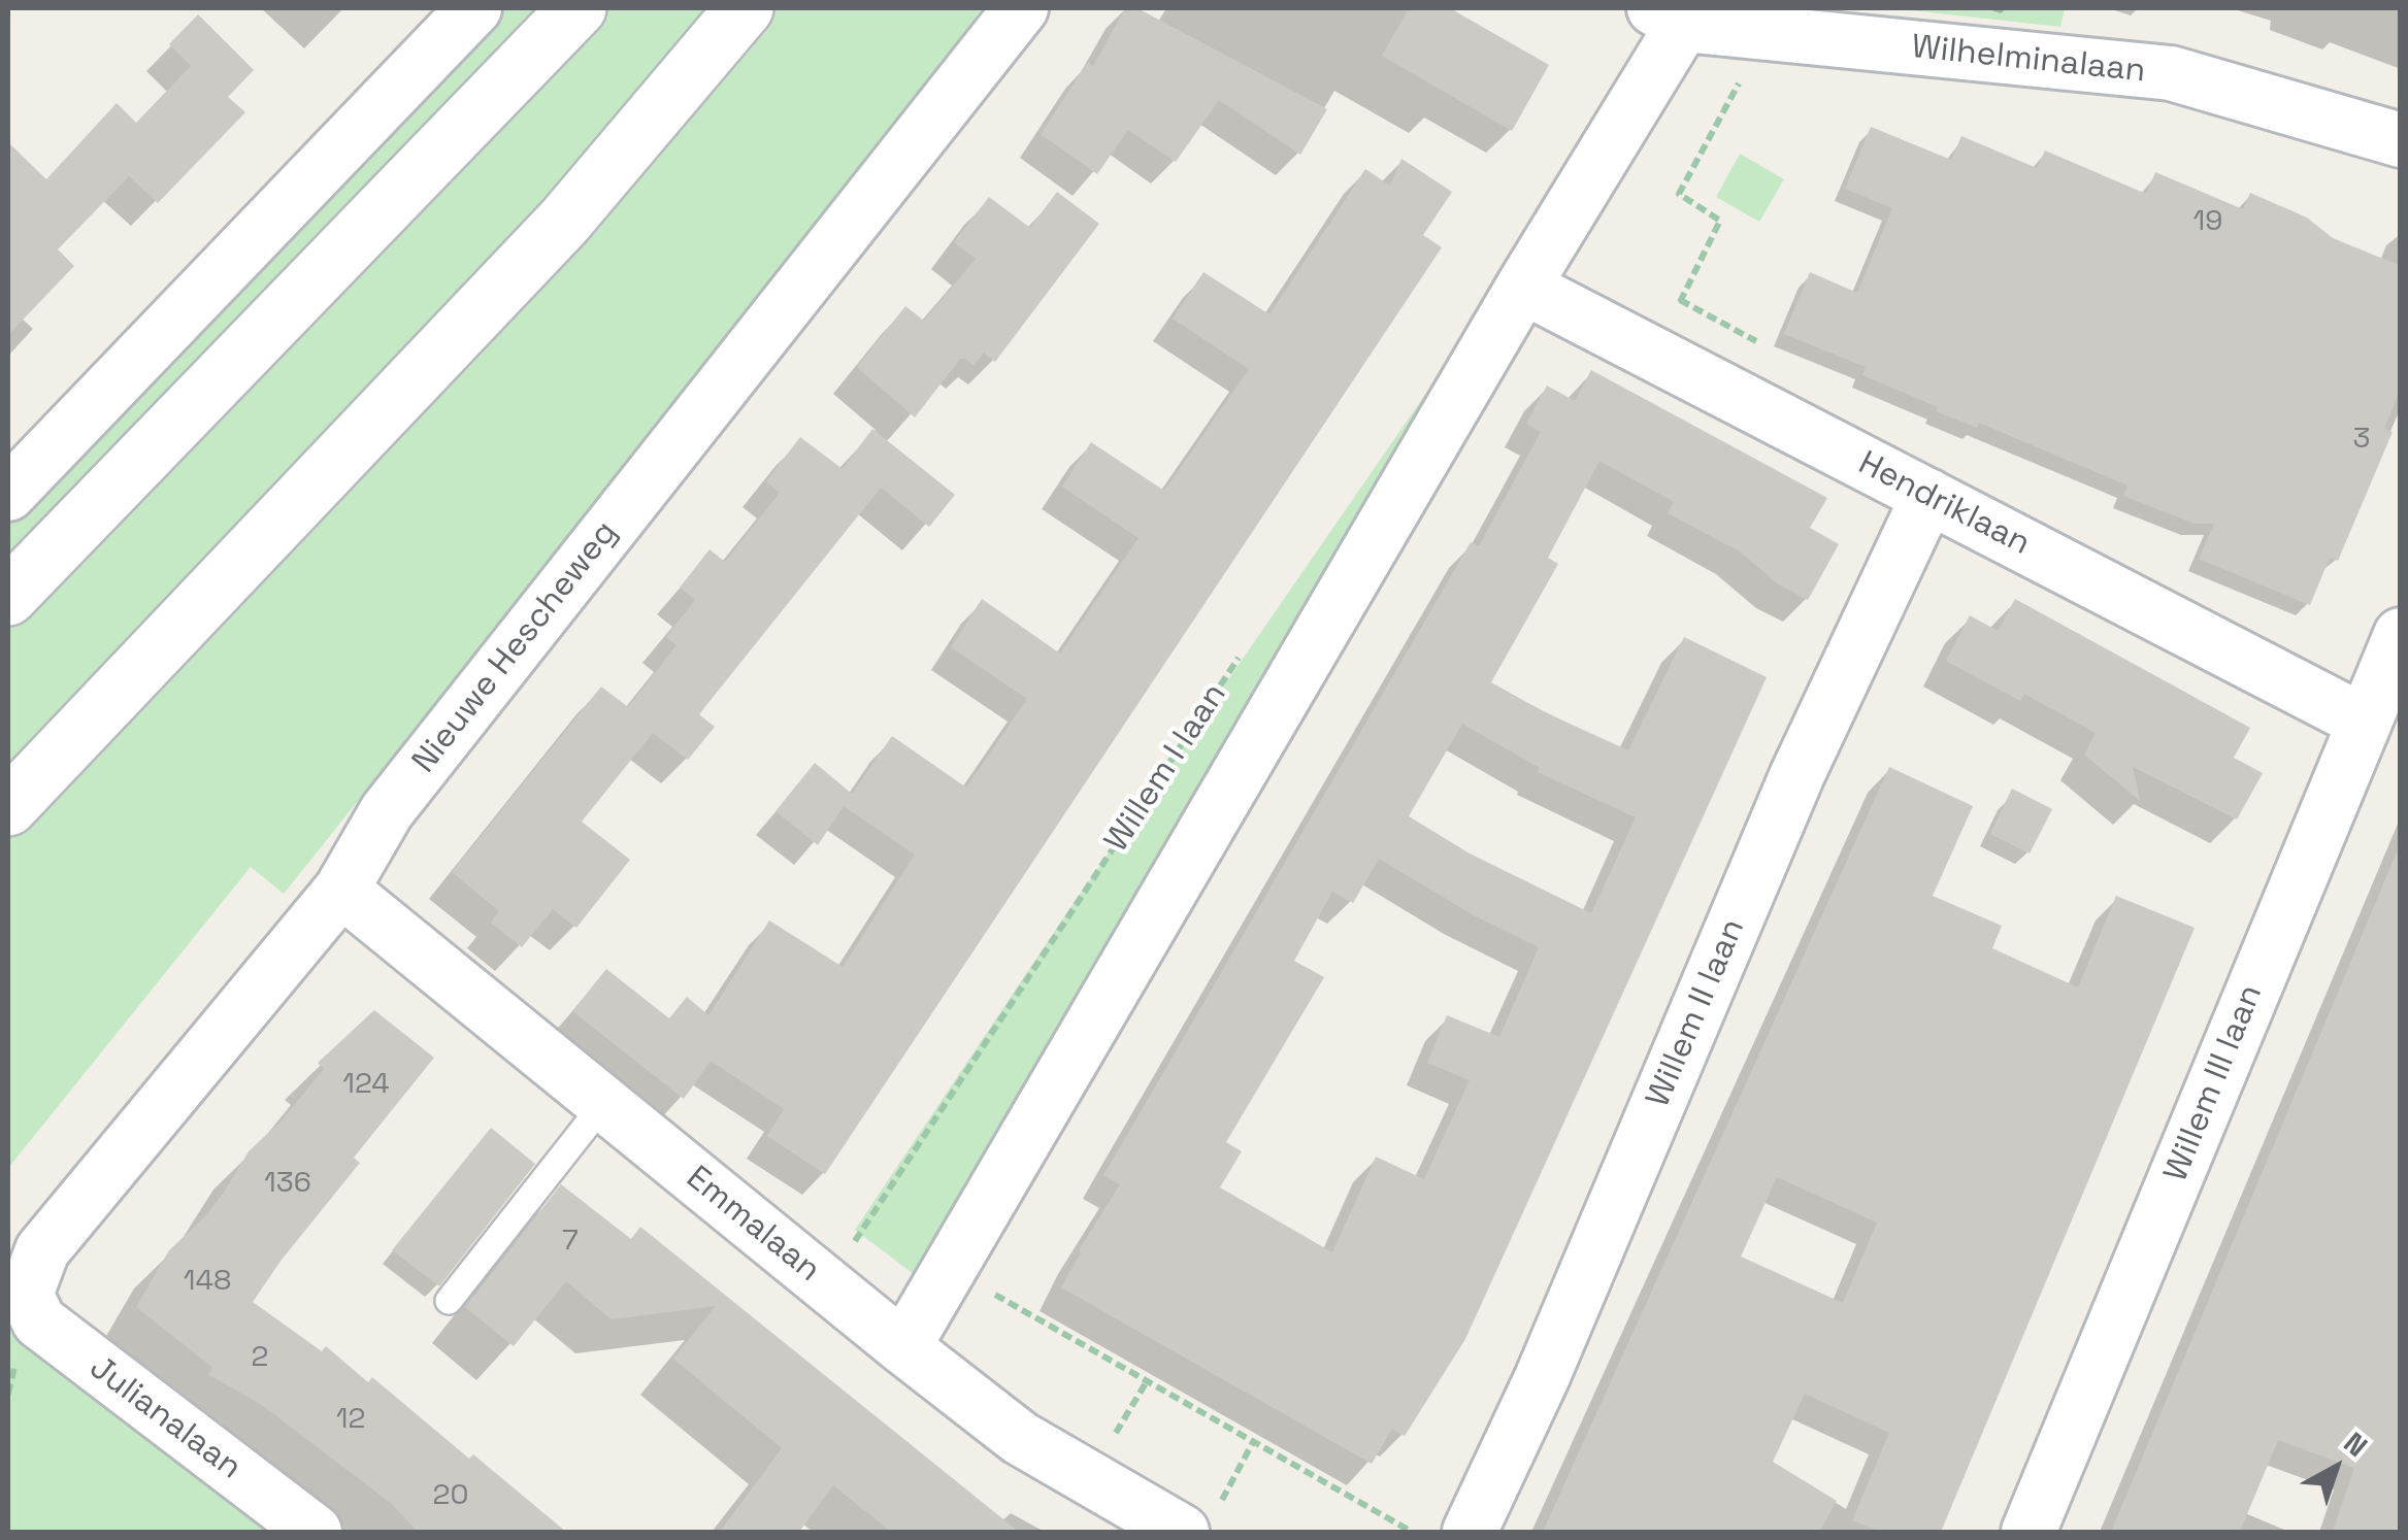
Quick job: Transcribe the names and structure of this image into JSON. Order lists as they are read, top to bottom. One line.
{"streets":{"street":["Wilhelminalaan","Hendriklaan","Nieuwe Hescheweg","Willem I laan","Willem II laan","Willem III laan","Emmalaan","Julianalaan"]},"crossings":[["Wilhelminalaan","Willem I laan"],["Hendriklaan","Willem I laan"],["Hendriklaan","Willem II laan"],["Hendriklaan","Willem III laan"],["Nieuwe Hescheweg","Emmalaan"],["Nieuwe Hescheweg","Julianalaan"],["Willem I laan","Emmalaan"]],"house_numbers":["19","3","124","136","7","148","2","12","20"],"north":"top right"}
